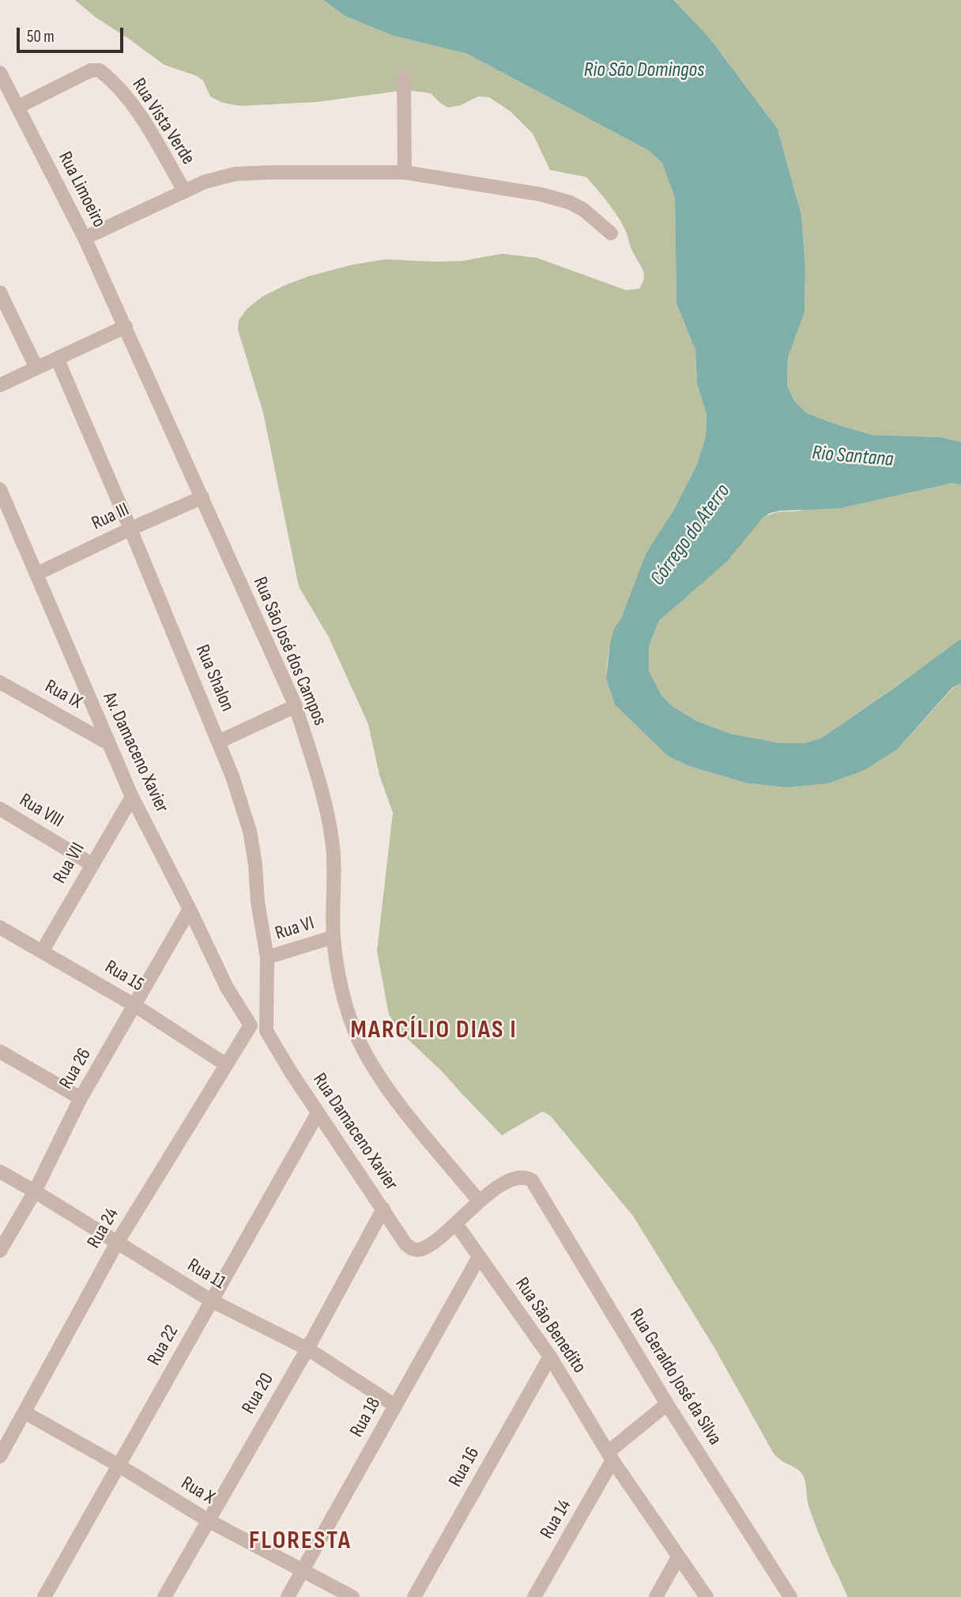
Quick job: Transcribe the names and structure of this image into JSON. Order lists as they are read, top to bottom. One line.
{"streets":{"street":["Rua Vista Verde","Rua Limoeiro","Rua III","Rua São José dos Campos","Rua Shalon","Rua IX","Av. Damaceno Xavier","Rua VIII","Rua VII","Rua VI","Rua 15","Rua 26","Rua Damaceno Xavier","Rua 24","Rua 11","Rua São Benedito","Rua 22","Rua Geraldo José da Silva","Rua 20","Rua 18","Rua 16","Rua X","Rua 14"]},"crossings":[["Rua Vista Verde","Rua Limoeiro"],["Rua Limoeiro","Rua São José dos Campos"],["Rua III","Rua São José dos Campos"],["Rua III","Rua Shalon"],["Rua III","Av. Damaceno Xavier"],["Rua São José dos Campos","Rua VI"],["Rua São José dos Campos","Rua Geraldo José da Silva"],["Rua Shalon","Rua VI"],["Rua Shalon","Rua Damaceno Xavier"],["Rua IX","Av. Damaceno Xavier"],["Av. Damaceno Xavier","Rua VII"],["Av. Damaceno Xavier","Rua 26"],["Av. Damaceno Xavier","Rua 24"],["Rua VIII","Rua VII"],["Rua VII","Rua 15"],["Rua 15","Rua 26"],["Rua 15","Rua 24"],["Rua 26","Rua 11"],["Rua Damaceno Xavier","Rua São Benedito"],["Rua Damaceno Xavier","Rua 22"],["Rua Damaceno Xavier","Rua 20"],["Rua 24","Rua 11"],["Rua 24","Rua X"],["Rua 11","Rua 22"],["Rua 11","Rua 20"],["Rua 11","Rua 18"],["Rua São Benedito","Rua 18"],["Rua São Benedito","Rua 16"],["Rua São Benedito","Rua 14"],["Rua 22","Rua X"],["Rua 20","Rua X"],["Rua 18","Rua X"]],"districts":["MARCÍLIO DIAS I","FLORESTA"],"water":["Rio São Domingos","Rio Santana","Córrego do Aterro"],"scale_bar":"50 m"}
